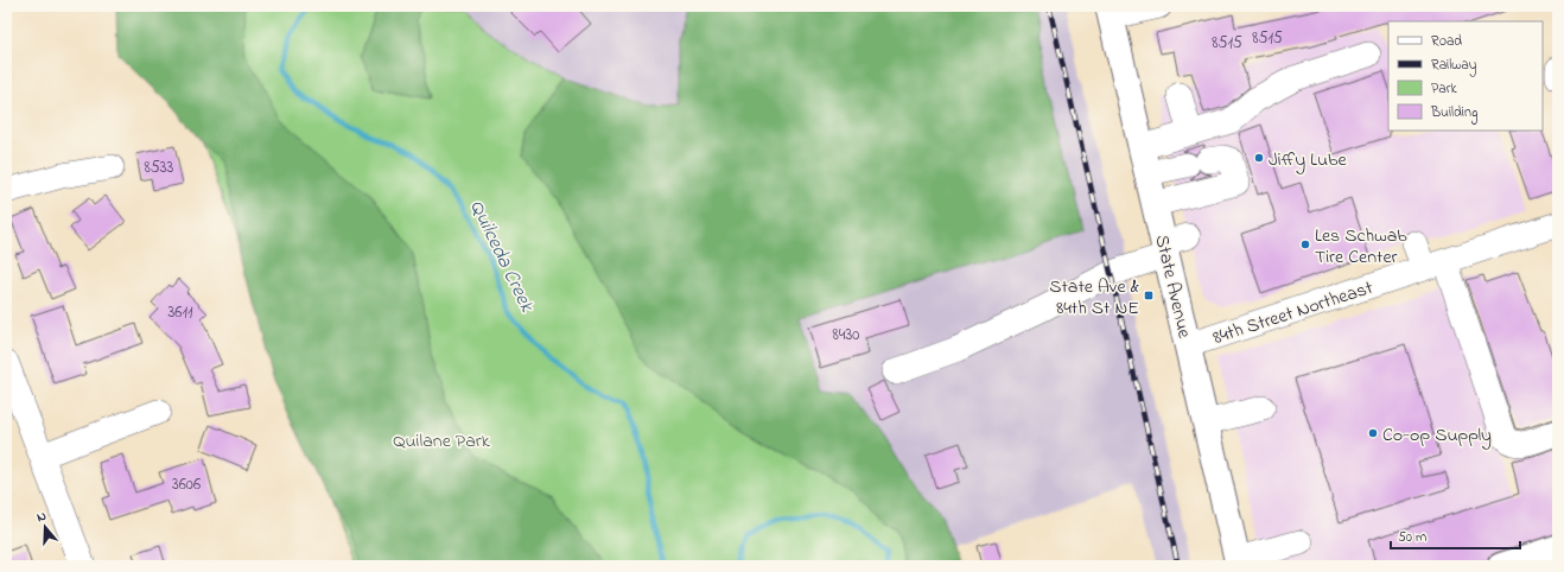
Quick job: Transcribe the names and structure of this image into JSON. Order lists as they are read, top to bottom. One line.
{"streets":{"main road":["State Avenue"],"street":["84th Street Northeast"]},"crossings":[["State Avenue","84th Street Northeast"]],"water":["Quilceda Creek"],"parks":["Quilane Park"],"places":{"other":["Jiffy Lube","Les Schwab Tire Center","Co-op Supply"],"transit":["State Ave & 84th St NE"]},"house_numbers":["8515","8515","8533","3611","8430","3606"],"legend":["Road","Railway","Park","Building"],"scale_bar":"50 m","north":"top"}
